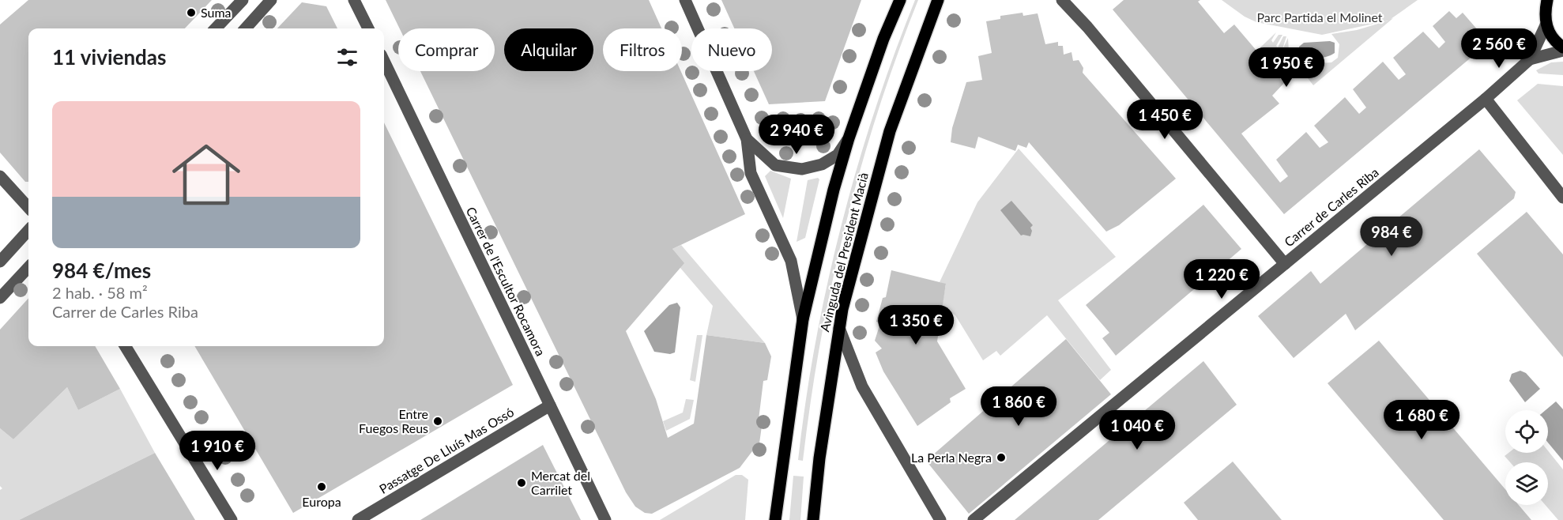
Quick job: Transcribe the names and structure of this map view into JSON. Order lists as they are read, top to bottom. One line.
{"streets":{"main road":["Avinguda del President Macià"],"street":["Carrer de Carles Riba","Carrer de l'Escultor Rocamora","Passatge De Lluís Mas Ossó"]},"crossings":[["Carrer de l'Escultor Rocamora","Passatge De Lluís Mas Ossó"]],"parks":["Parc Partida el Molinet"],"places":["Suma","Entre Fuegos Reus","La Perla Negra","Mercat del Carrilet","Europa"],"page":{"price":["2 560 €","1 950 €","1 450 €","2 940 €","984 €","1 220 €","1 350 €","1 860 €","1 680 €","1 040 €","1 910 €"],"chip":["Comprar","Alquilar","Filtros","Nuevo"],"heading":"11 viviendas","list":[{"name":"984 €/mes","note":"2 hab. · 58 m² · Carrer de Carles Riba"}]}}
